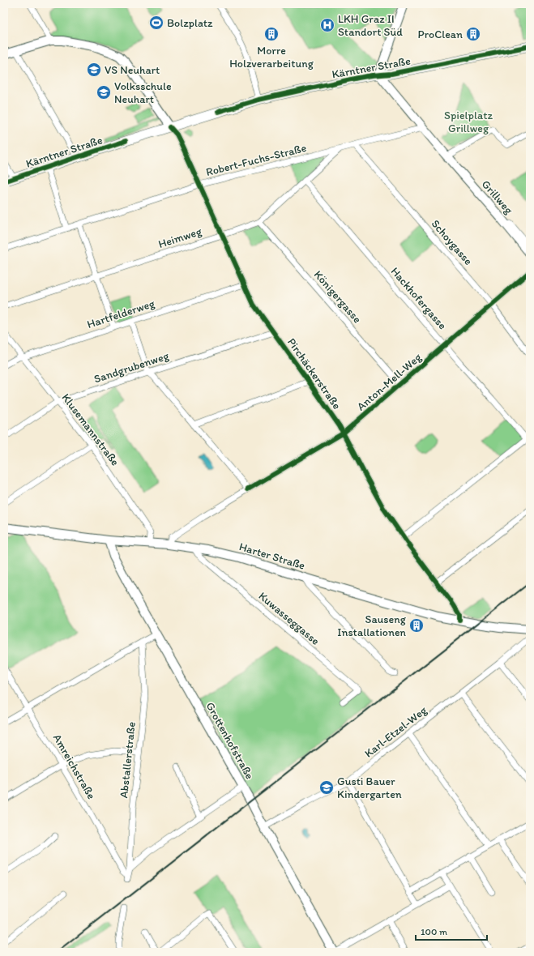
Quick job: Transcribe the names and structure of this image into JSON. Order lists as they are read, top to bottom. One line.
{"streets":{"main road":["Kärntner Straße","Grillweg","Harter Straße","Grottenhofstraße"],"street":["Robert-Fuchs-Straße","Heimweg","Schoygasse","Königergasse","Hackhofergasse","Hartfelderweg","Sandgrubenweg","Pirchäckerstraße","Anton-Mell-Weg","Klusemannstraße","Kuwasseggasse","Karl-Etzel-Weg","Abstallerstraße","Amreichstraße"]},"crossings":[["Kärntner Straße","Grillweg"],["Kärntner Straße","Pirchäckerstraße"],["Robert-Fuchs-Straße","Grillweg"],["Robert-Fuchs-Straße","Heimweg"],["Robert-Fuchs-Straße","Schoygasse"],["Robert-Fuchs-Straße","Pirchäckerstraße"],["Heimweg","Königergasse"],["Heimweg","Hackhofergasse"],["Heimweg","Pirchäckerstraße"],["Schoygasse","Anton-Mell-Weg"],["Königergasse","Anton-Mell-Weg"],["Hackhofergasse","Anton-Mell-Weg"],["Hartfelderweg","Pirchäckerstraße"],["Hartfelderweg","Klusemannstraße"],["Sandgrubenweg","Pirchäckerstraße"],["Sandgrubenweg","Klusemannstraße"],["Pirchäckerstraße","Anton-Mell-Weg"],["Pirchäckerstraße","Harter Straße"],["Anton-Mell-Weg","Harter Straße"],["Klusemannstraße","Harter Straße"],["Harter Straße","Kuwasseggasse"],["Harter Straße","Grottenhofstraße"],["Karl-Etzel-Weg","Grottenhofstraße"],["Abstallerstraße","Amreichstraße"]],"parks":["Spielplatz Grillweg"],"places":{"sports":["Bolzplatz"],"hospital":["LKH Graz II Standort Süd"],"building":["Morre Holzverarbeitung","ProClean","Sauseng Installationen"],"school or university":["VS Neuhart","Volksschule Neuhart","Gusti Bauer Kindergarten"]},"scale_bar":"100 m"}
